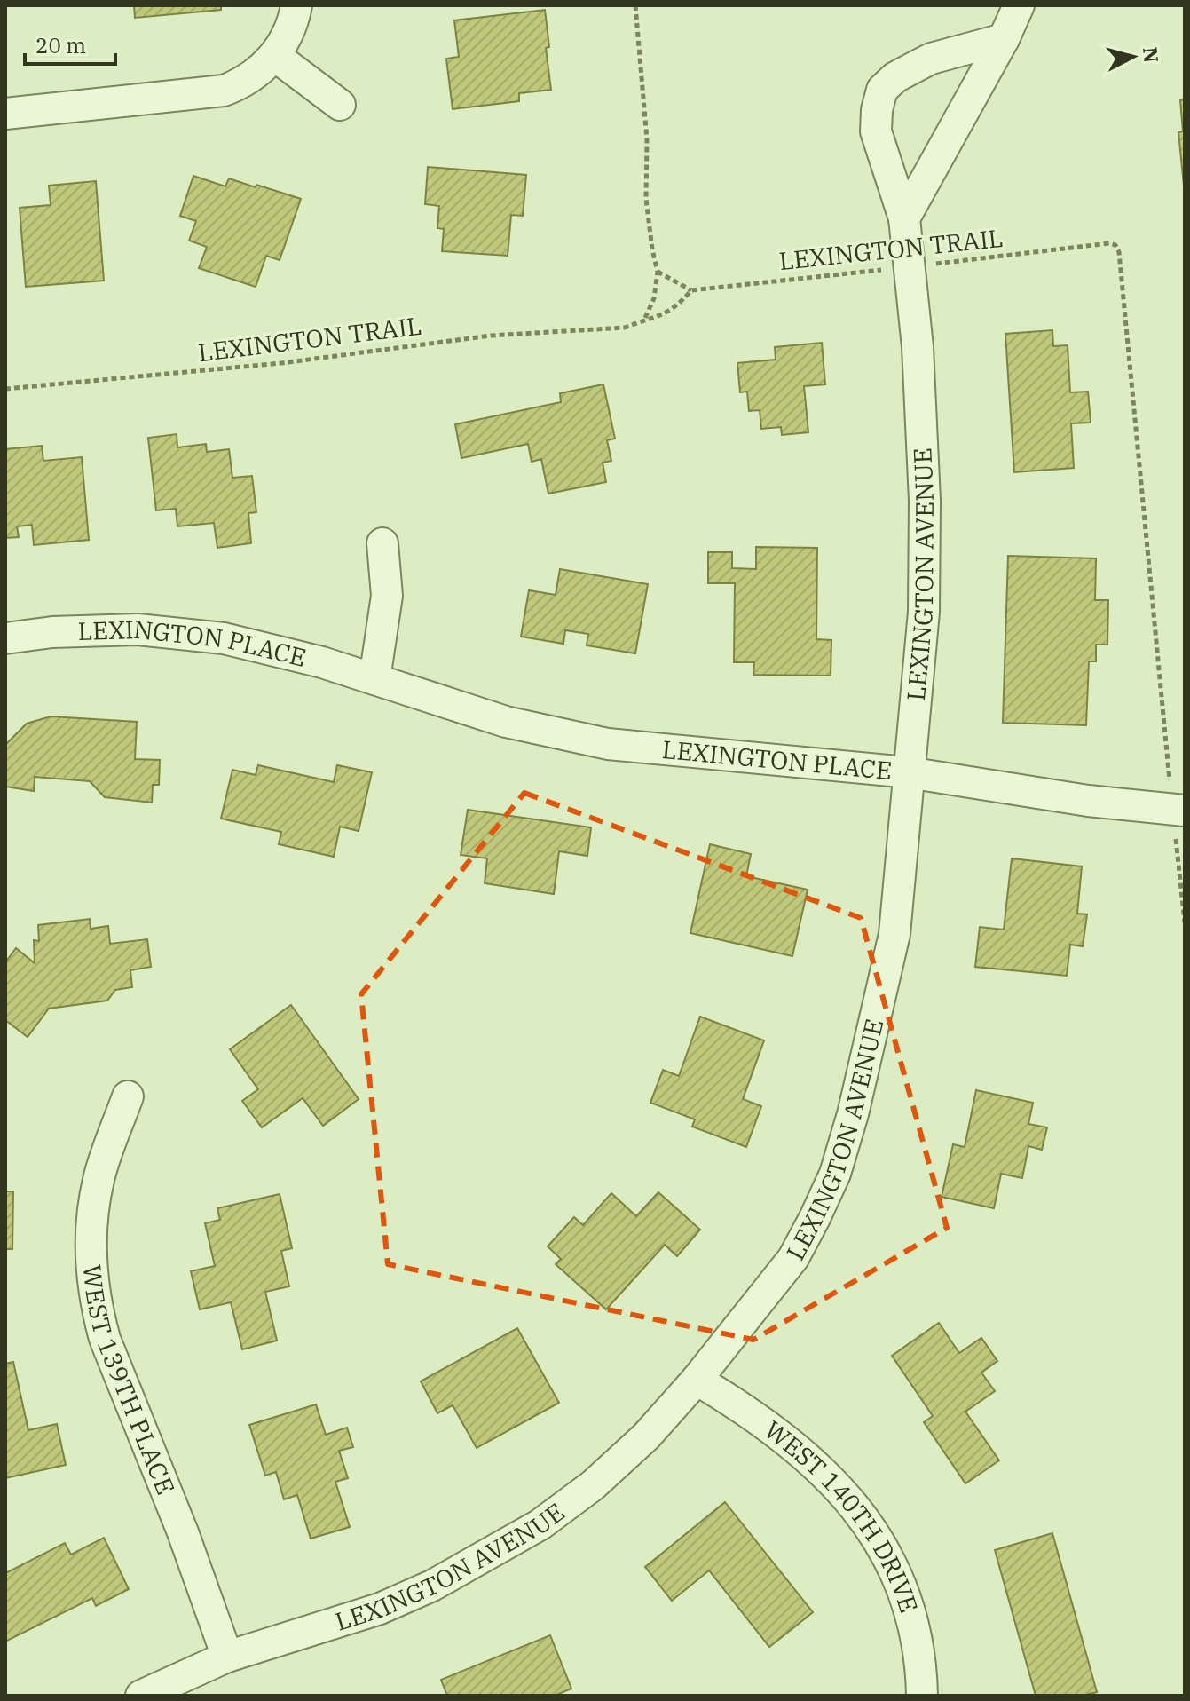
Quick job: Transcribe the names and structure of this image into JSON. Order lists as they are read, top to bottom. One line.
{"streets":{"street":["LEXINGTON AVENUE","LEXINGTON PLACE","WEST 139TH PLACE","WEST 140TH DRIVE"],"path":["LEXINGTON TRAIL"]},"crossings":[["LEXINGTON TRAIL","LEXINGTON AVENUE"],["LEXINGTON TRAIL","LEXINGTON PLACE"],["LEXINGTON AVENUE","LEXINGTON PLACE"],["LEXINGTON AVENUE","WEST 139TH PLACE"],["LEXINGTON AVENUE","WEST 140TH DRIVE"]],"scale_bar":"20 m","north":"right"}
